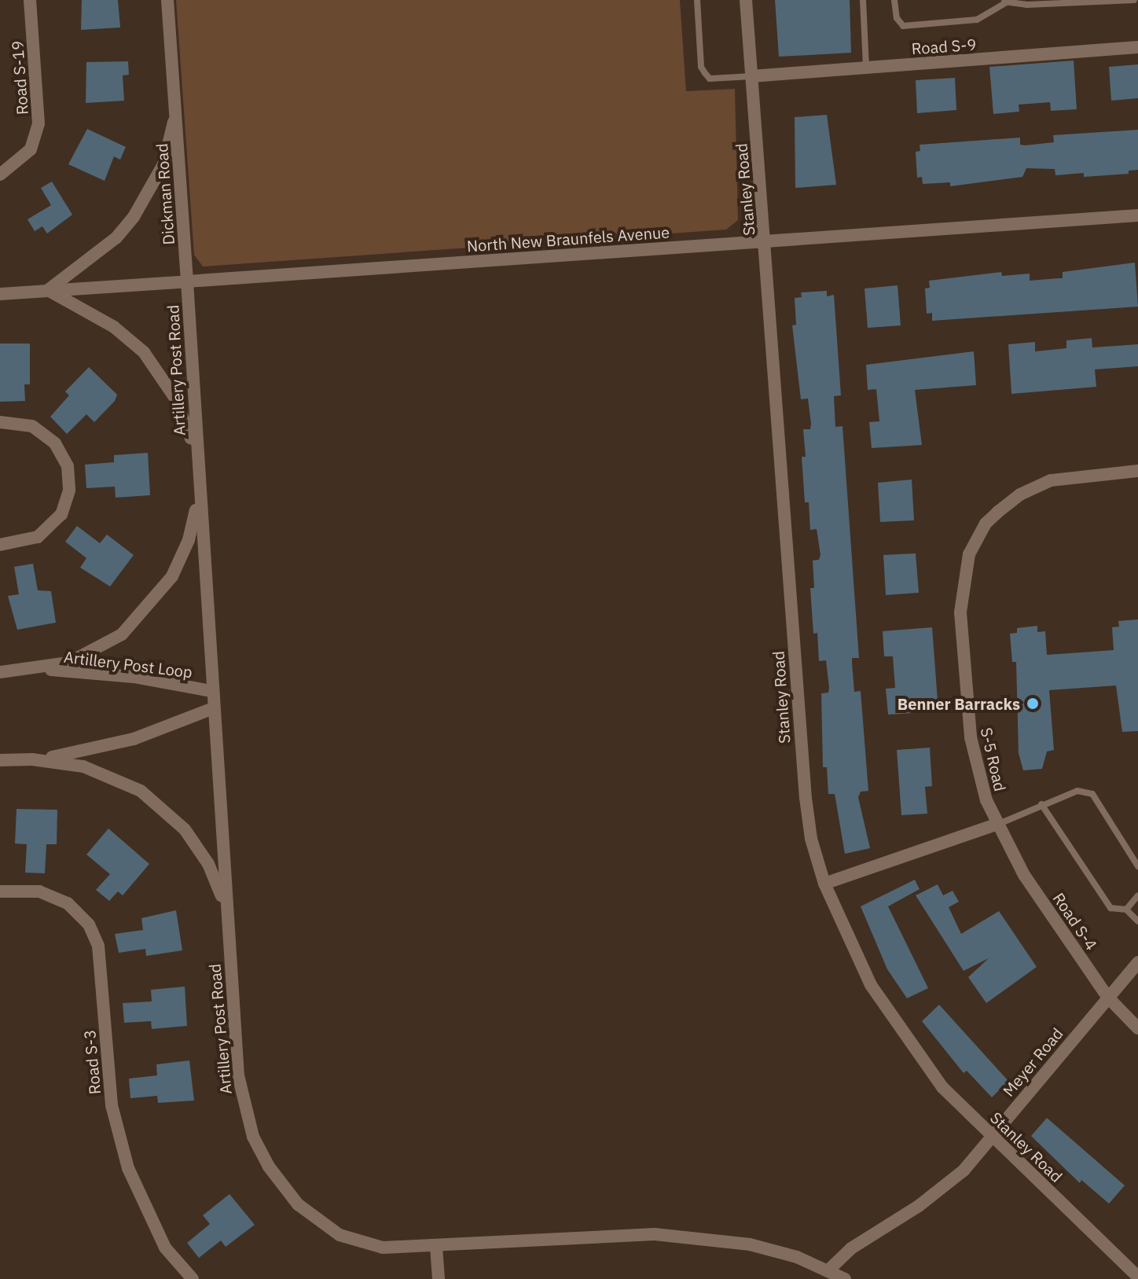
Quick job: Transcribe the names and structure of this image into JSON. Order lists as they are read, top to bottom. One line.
{"streets":{"street":["Road S-9","Road S-19","Stanley Road","Dickman Road","North New Braunfels Avenue","Artillery Post Road","Artillery Post Loop","S-5 Road","Road S-4","Road S-3","Meyer Road"]},"crossings":[["Road S-9","Stanley Road"],["Stanley Road","North New Braunfels Avenue"],["Stanley Road","Meyer Road"],["Dickman Road","North New Braunfels Avenue"],["Dickman Road","Artillery Post Road"],["North New Braunfels Avenue","Artillery Post Road"],["Artillery Post Road","Artillery Post Loop"],["Artillery Post Road","Meyer Road"],["S-5 Road","Road S-4"],["Road S-4","Meyer Road"]],"places":["Benner Barracks"]}
